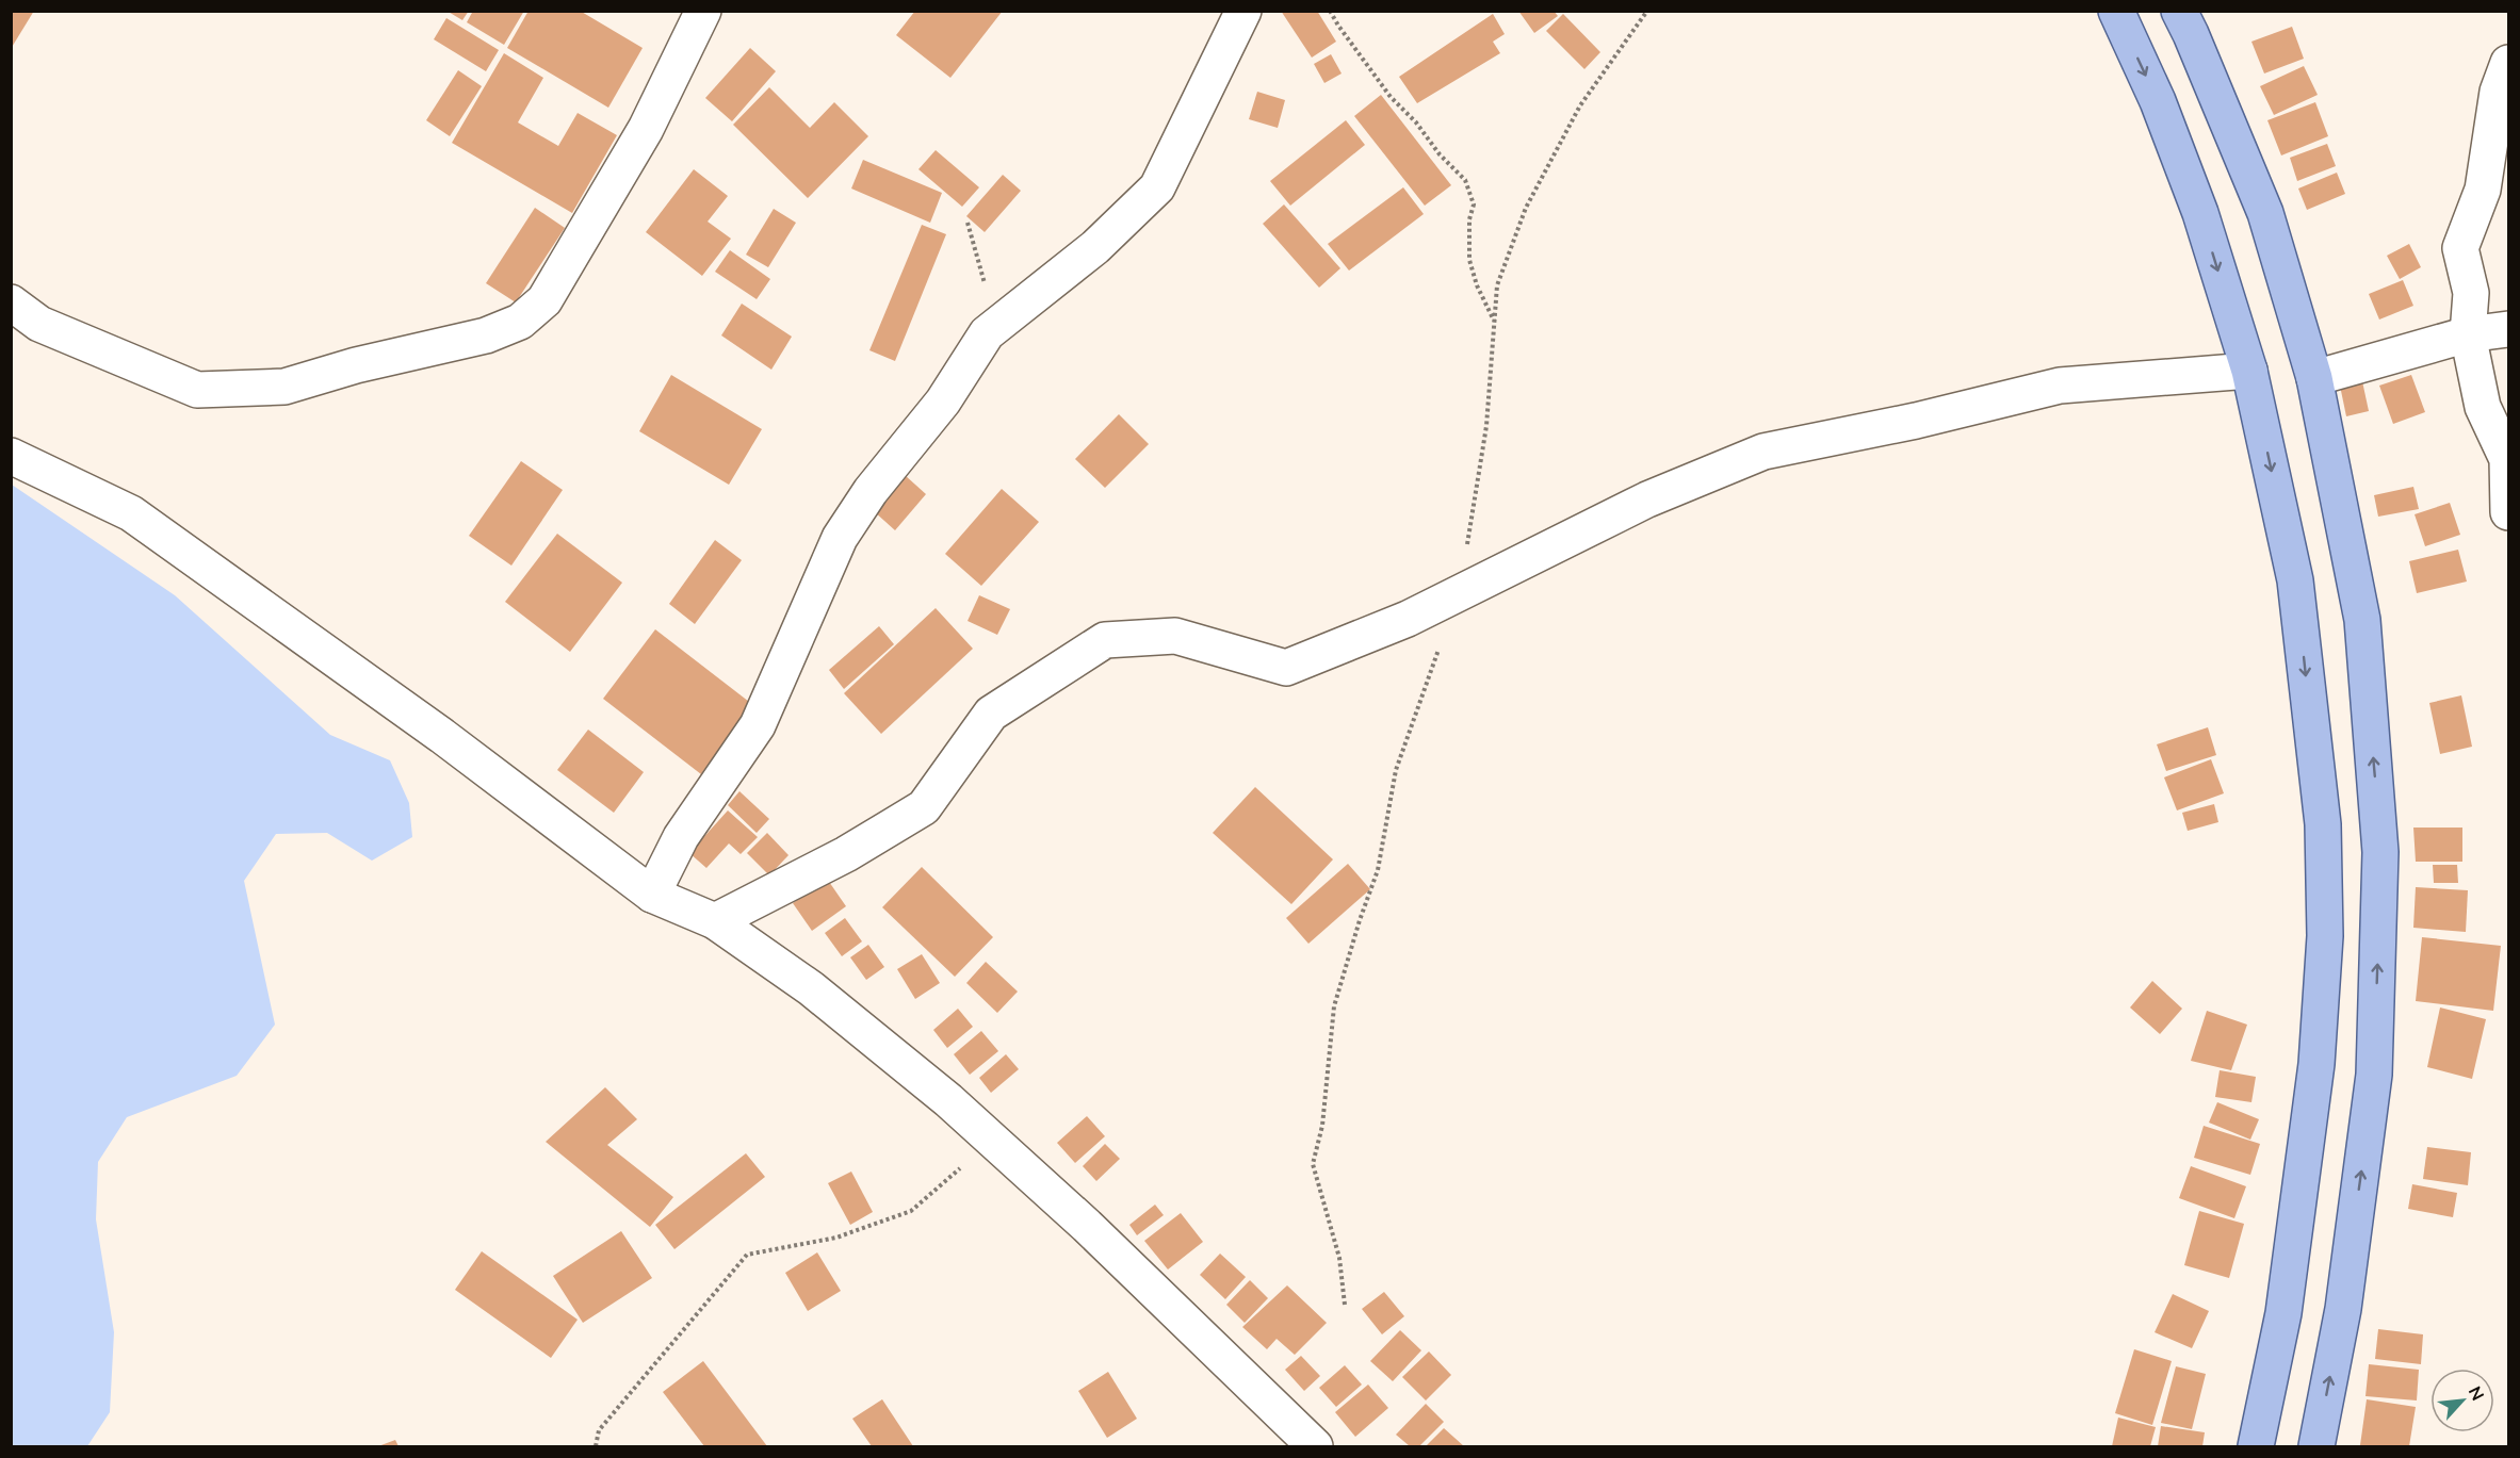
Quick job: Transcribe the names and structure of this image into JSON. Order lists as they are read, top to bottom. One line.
{"north":"top right"}
